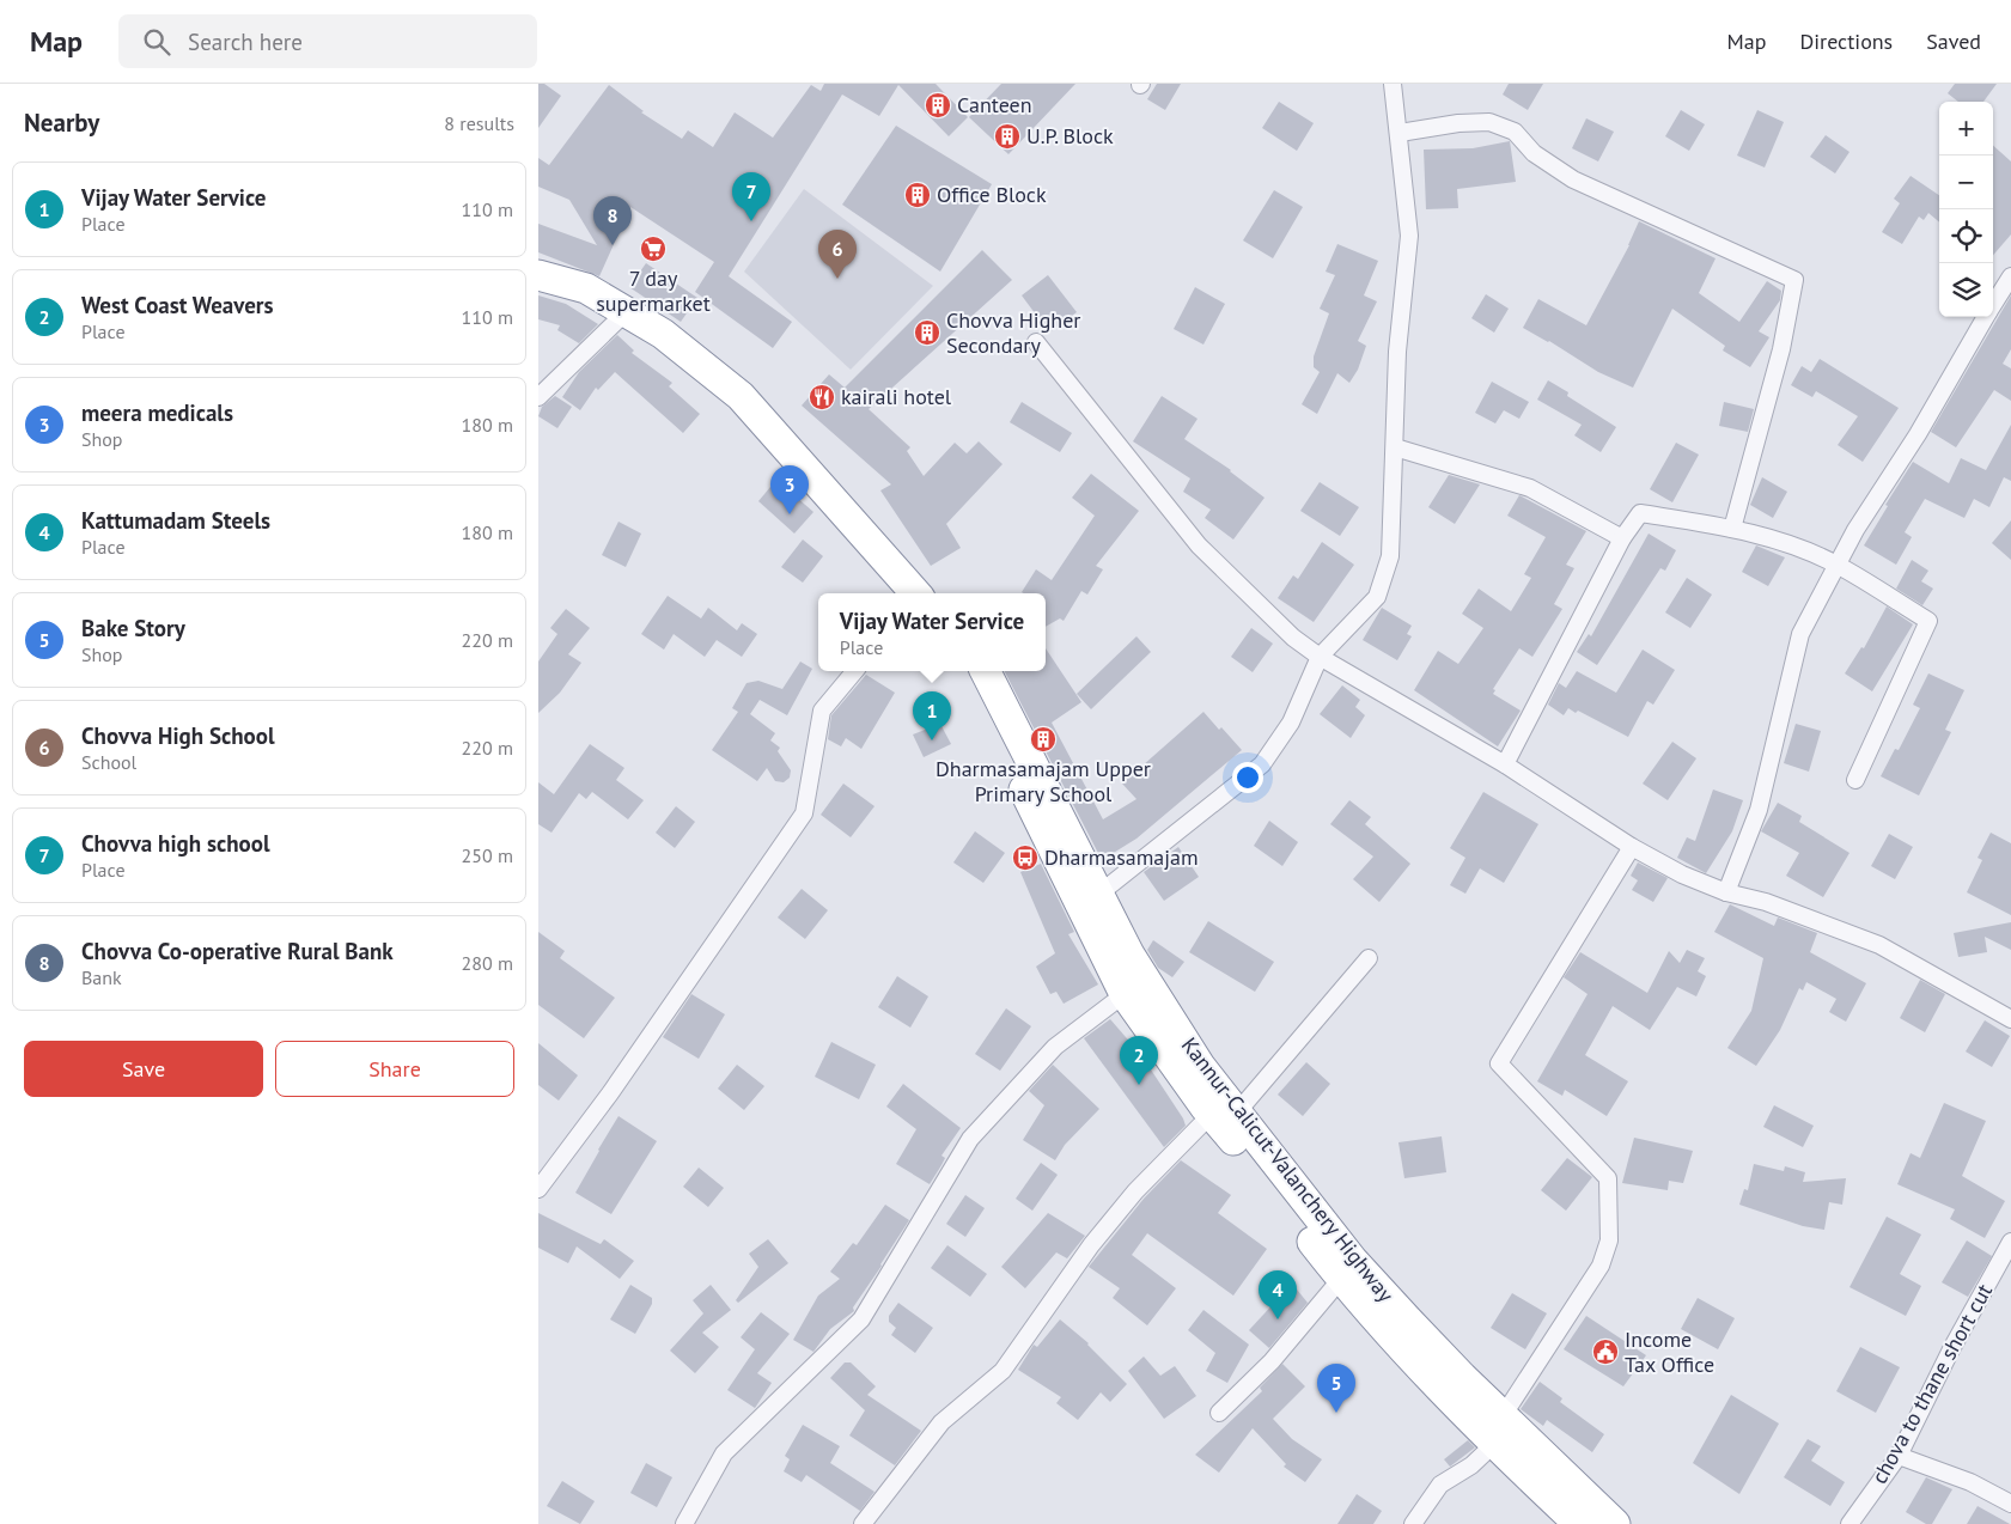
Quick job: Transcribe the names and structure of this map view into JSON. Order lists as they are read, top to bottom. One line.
{"streets":{"highway":["Kannur-Calicut-Valanchery Highway"],"street":["chova to thane short cut"]},"places":{"building":["Canteen","U.P. Block","Office Block","Chovva Higher Secondary","Dharmasamajam Upper Primary School"],"supermarket":["7 day supermarket"],"restaurant":["kairali hotel"],"bus stop":["Dharmasamajam"],"public building":["Income Tax Office"]},"page":{"header":"Map","search":"Search here","nav":["Map","Directions","Saved"],"heading":["Nearby","8 results"],"map_buttons":["+","−"],"list":[{"mark":"1","name":"Vijay Water Service","note":"Place","value":"110 m"},{"mark":"2","name":"West Coast Weavers","note":"Place","value":"110 m"},{"mark":"3","name":"meera medicals","note":"Shop","value":"180 m"},{"mark":"4","name":"Kattumadam Steels","note":"Place","value":"180 m"},{"mark":"5","name":"Bake Story","note":"Shop","value":"220 m"},{"mark":"6","name":"Chovva High School","note":"School","value":"220 m"},{"mark":"7","name":"Chovva high school","note":"Place","value":"250 m"},{"mark":"8","name":"Chovva Co-operative Rural Bank","note":"Bank","value":"280 m"}],"pins":["7","8","6","3","1","2","4","5"],"popup":["Vijay Water Service","Place"],"buttons":["Save","Share"]}}
